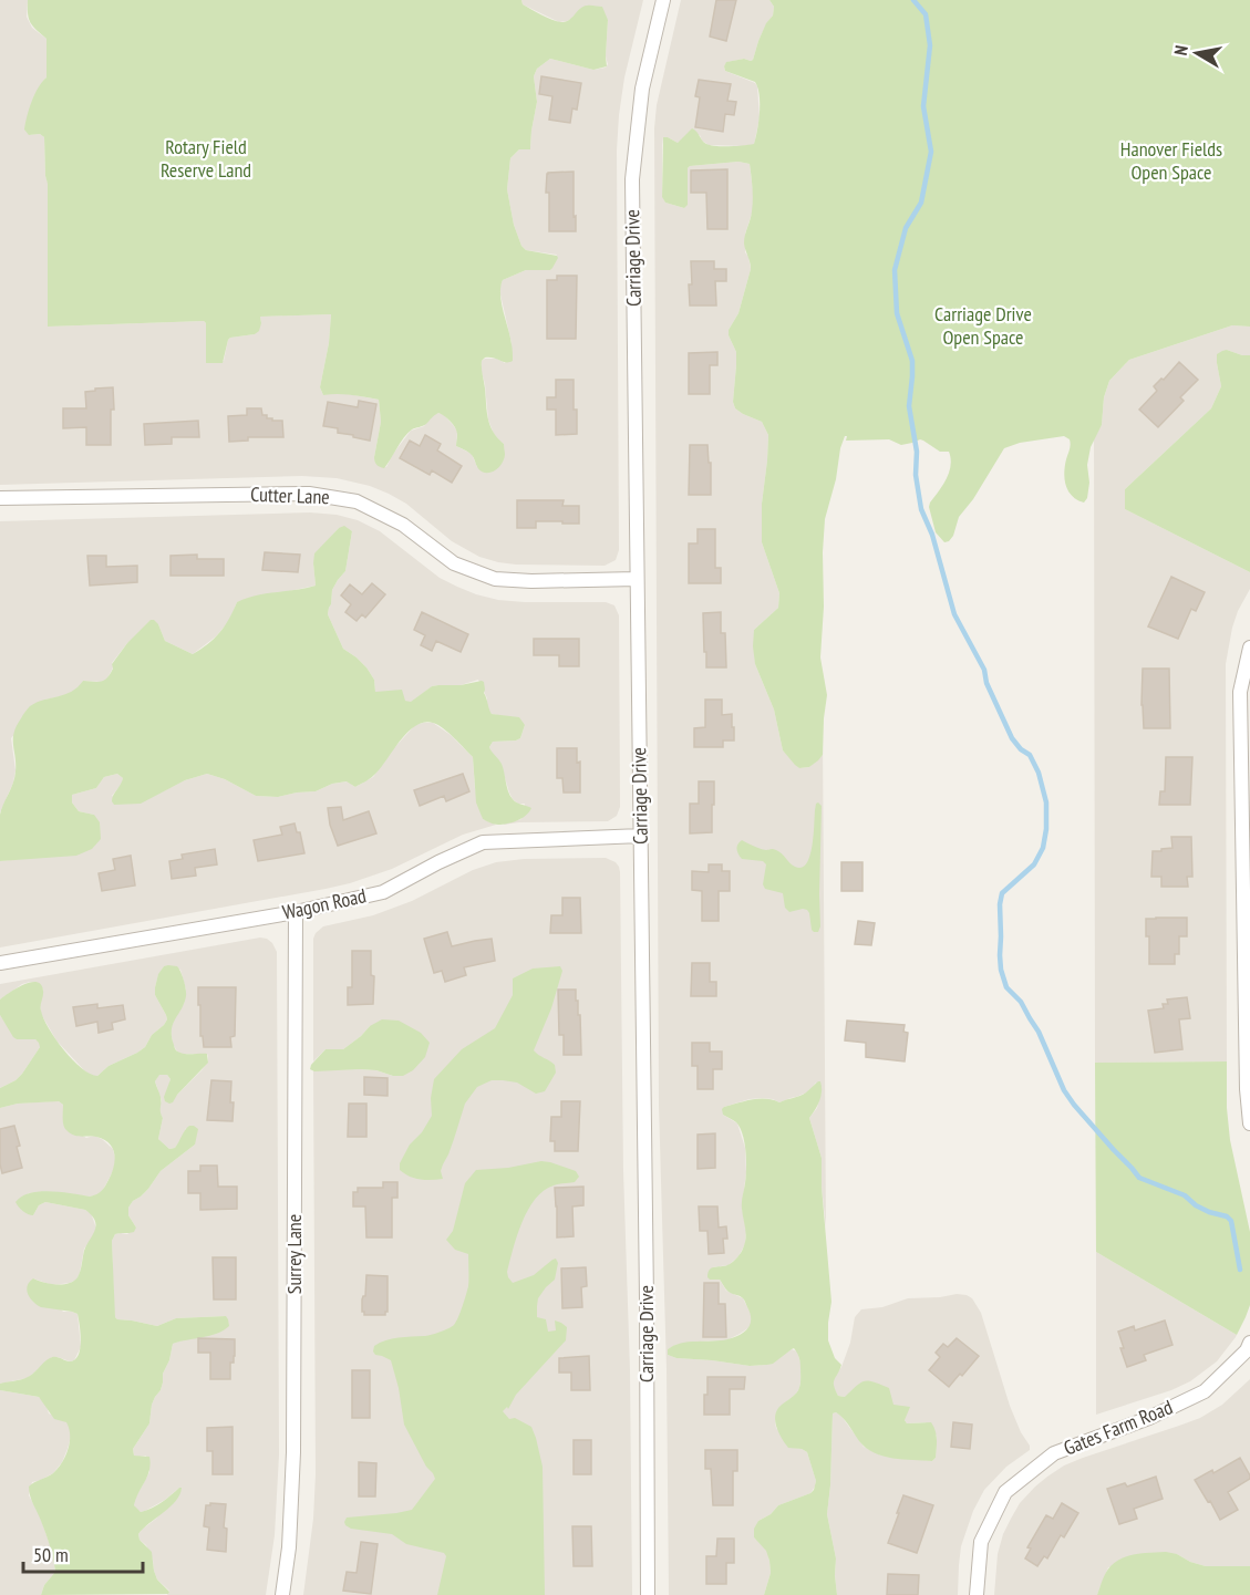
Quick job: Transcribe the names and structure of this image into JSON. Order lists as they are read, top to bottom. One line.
{"streets":{"street":["Carriage Drive","Cutter Lane","Wagon Road","Surrey Lane","Gates Farm Road"]},"crossings":[["Carriage Drive","Cutter Lane"],["Carriage Drive","Wagon Road"],["Wagon Road","Surrey Lane"]],"parks":["Rotary Field Reserve Land","Hanover Fields Open Space","Carriage Drive Open Space"],"scale_bar":"50 m","north":"left"}
